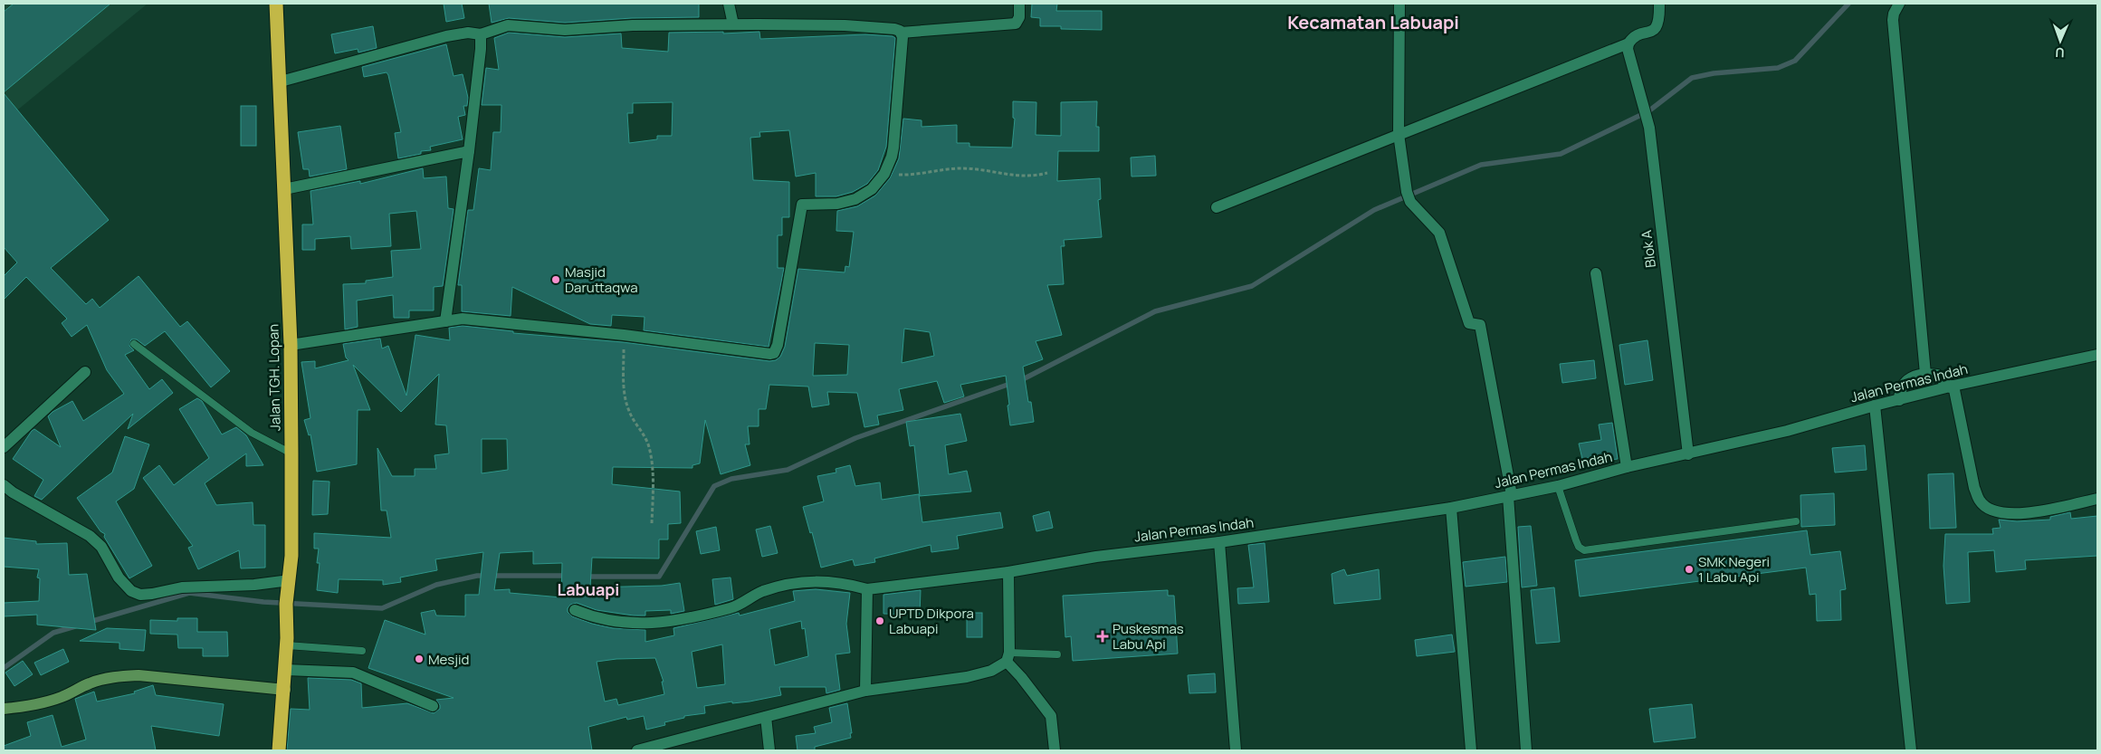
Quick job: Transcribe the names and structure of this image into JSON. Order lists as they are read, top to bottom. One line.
{"streets":{"highway":["Jalan TGH. Lopan"],"street":["Blok A","Jalan Permas Indah"]},"crossings":[["Blok A","Jalan Permas Indah"]],"districts":["Kecamatan Labuapi","Labuapi"],"places":{"other":["Masjid Daruttaqwa","SMK Negeri 1 Labu Api","UPTD Dikpora Labuapi","Mesjid"],"health":["Puskesmas Labu Api"]},"north":"bottom"}
